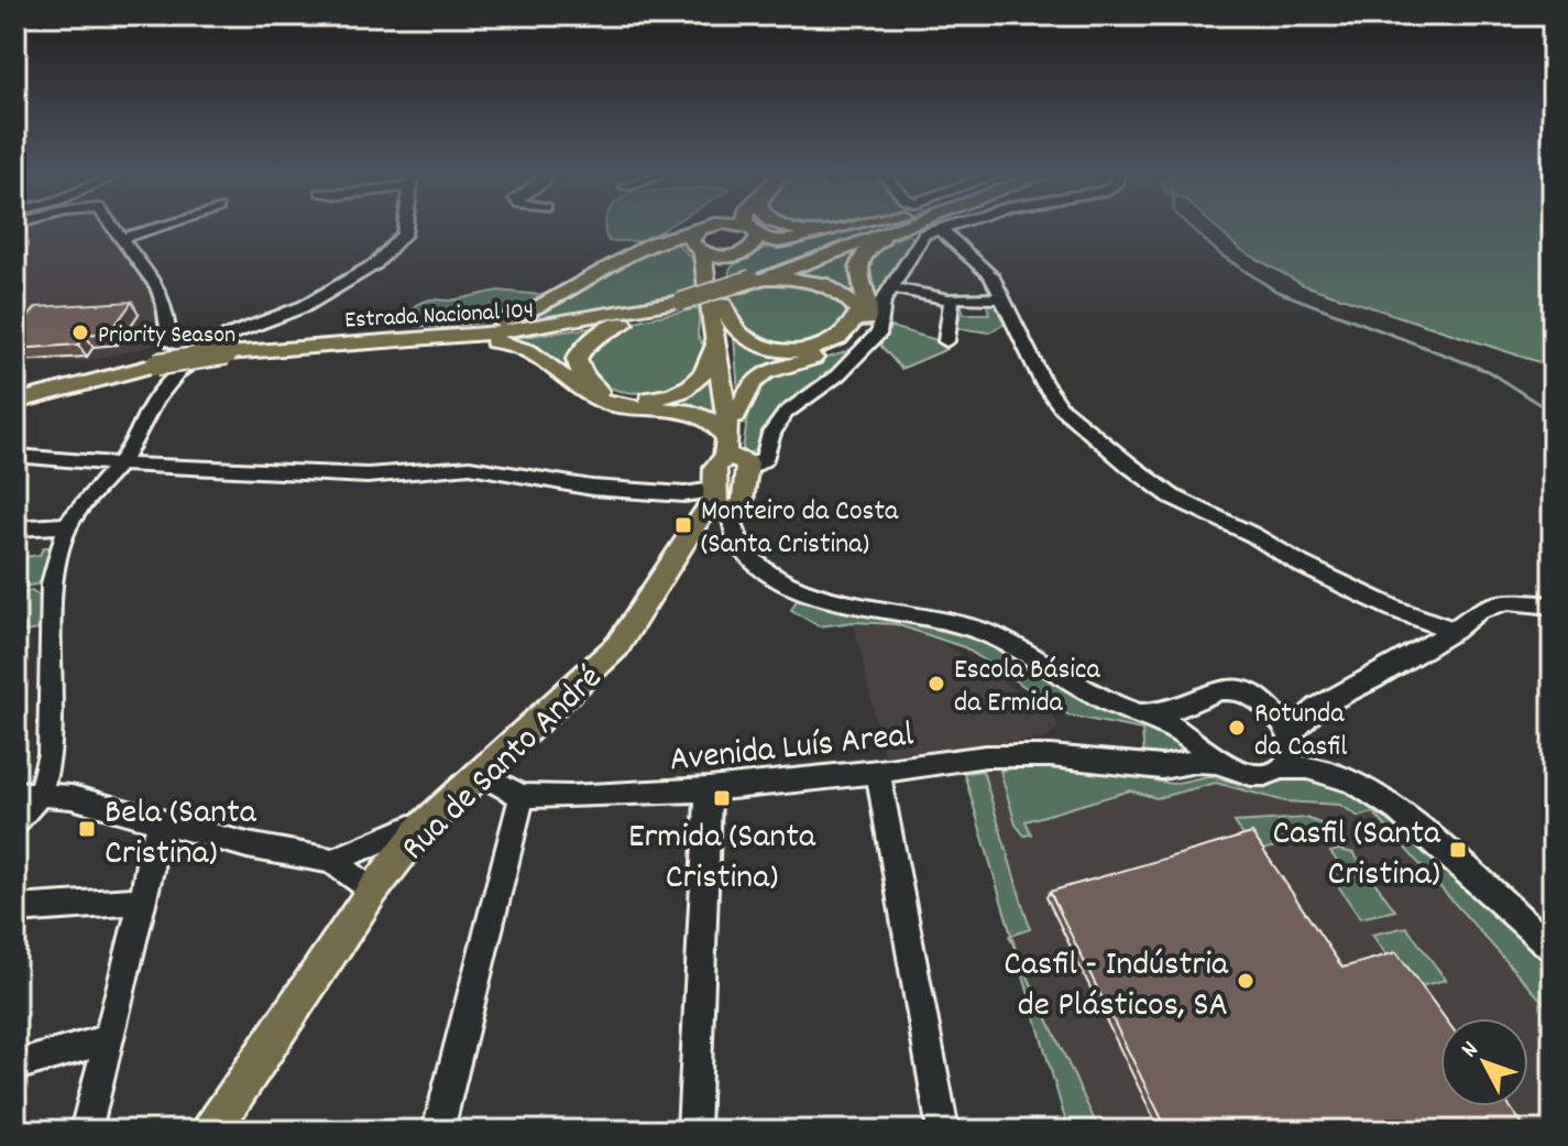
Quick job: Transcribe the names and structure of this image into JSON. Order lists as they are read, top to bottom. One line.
{"streets":{"main road":["Estrada Nacional 104","Rua de Santo André"],"street":["Avenida Luís Areal"]},"crossings":[["Avenida Luís Areal","Rua de Santo André"]],"places":{"other":["Priority Season","Escola Básica da Ermida","Rotunda da Casfil","Casfil - Indústria de Plásticos, SA"],"transit":["Monteiro da Costa (Santa Cristina)","Ermida (Santa Cristina)","Bela (Santa Cristina)","Casfil (Santa Cristina)"]},"north":"top left"}
